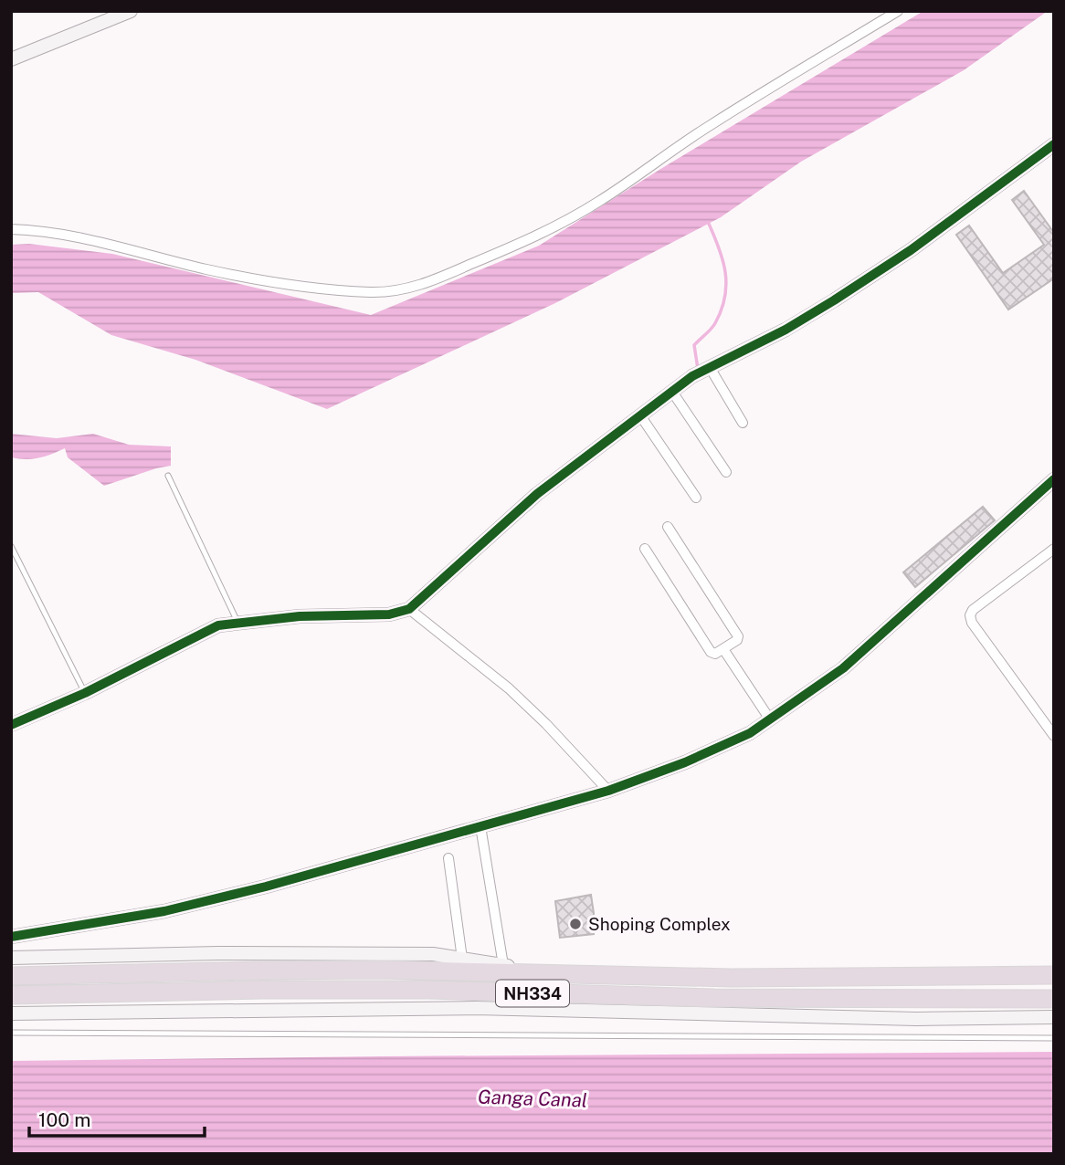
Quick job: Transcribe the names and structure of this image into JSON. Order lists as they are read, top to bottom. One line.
{"streets":{"highway":["NH334"]},"water":["Ganga Canal"],"places":["Shoping Complex"],"scale_bar":"100 m"}
